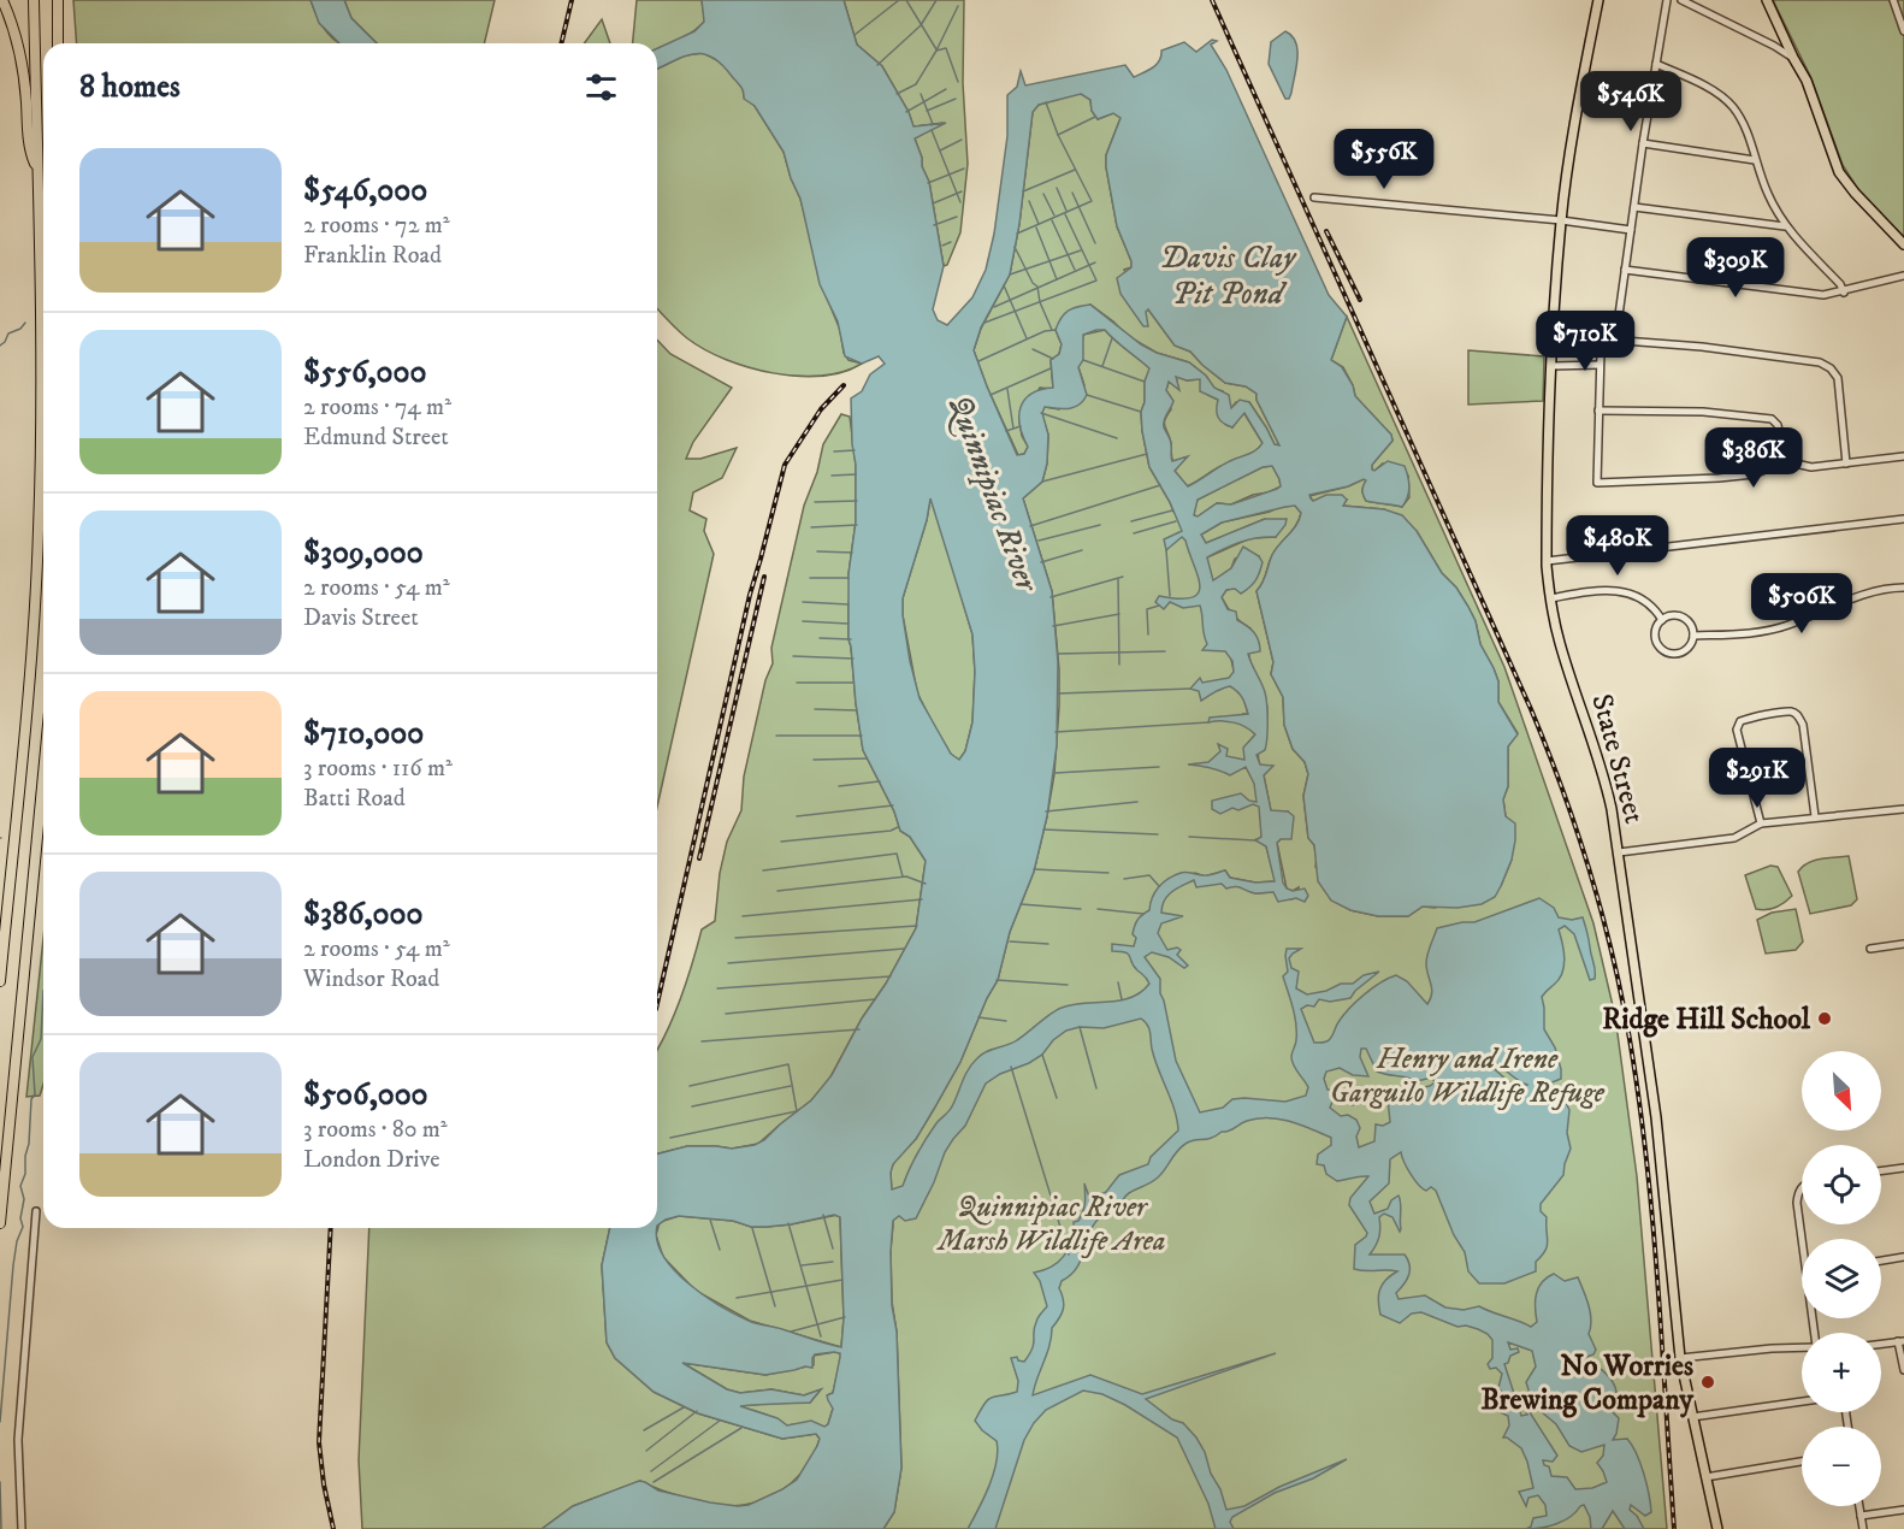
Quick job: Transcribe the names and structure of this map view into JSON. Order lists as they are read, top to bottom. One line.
{"streets":{"main road":["State Street"]},"water":["Davis Clay Pit Pond","Quinnipiac River"],"parks":["Henry and Irene Garguilo Wildlife Refuge","Quinnipiac River Marsh Wildlife Area"],"places":["Ridge Hill School","No Worries Brewing Company"],"north":"bottom right","page":{"heading":"8 homes","price":["$546K","$556K","$309K","$710K","$386K","$480K","$506K","$291K"],"list":[{"name":"$546,000","note":"2 rooms · 72 m² · Franklin Road"},{"name":"$556,000","note":"2 rooms · 74 m² · Edmund Street"},{"name":"$309,000","note":"2 rooms · 54 m² · Davis Street"},{"name":"$710,000","note":"3 rooms · 116 m² · Batti Road"},{"name":"$386,000","note":"2 rooms · 54 m² · Windsor Road"},{"name":"$506,000","note":"3 rooms · 80 m² · London Drive"}],"map_buttons":["+","−"]}}
